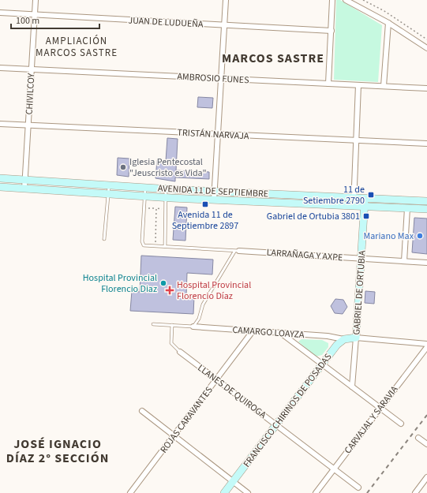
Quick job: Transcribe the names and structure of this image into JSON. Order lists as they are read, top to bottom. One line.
{"streets":{"main road":["AVENIDA 11 DE SEPTIEMBRE","GABRIEL DE ORTUBIA","FRANCISCO CHIRINOS DE POSADAS"],"street":["JUAN DE LUDUEÑA","AMBROSIO FUNES","CHIVILCOY","TRISTÁN NARVAJA","LARRAÑAGA Y AXPE","CAMARGO LOAYZA","LLANES DE QUIROGA","ROJAS CARAVANTES","CARVAJAL Y SARAVIA"]},"crossings":[["JUAN DE LUDUEÑA","CHIVILCOY"],["AMBROSIO FUNES","CHIVILCOY"],["CHIVILCOY","TRISTÁN NARVAJA"],["CHIVILCOY","AVENIDA 11 DE SEPTIEMBRE"],["AVENIDA 11 DE SEPTIEMBRE","GABRIEL DE ORTUBIA"],["LARRAÑAGA Y AXPE","GABRIEL DE ORTUBIA"],["CAMARGO LOAYZA","FRANCISCO CHIRINOS DE POSADAS"],["CAMARGO LOAYZA","ROJAS CARAVANTES"],["LLANES DE QUIROGA","FRANCISCO CHIRINOS DE POSADAS"],["LLANES DE QUIROGA","ROJAS CARAVANTES"],["LLANES DE QUIROGA","CARVAJAL Y SARAVIA"]],"districts":["AMPLIACIÓN MARCOS SASTRE","MARCOS SASTRE","JOSÉ IGNACIO DÍAZ 2° SECCIÓN"],"places":{"other":["Iglesia Pentecostal \"Jeuscristo es Vida\"","Mariano Max","Hospital Provincial Florencio Diaz"],"transit":["11 de Setiembre 2790","Avenida 11 de Septiembre 2897","Gabriel de Ortubia 3801"],"health":["Hospital Provincial Florencio Díaz"]},"scale_bar":"100 m"}
